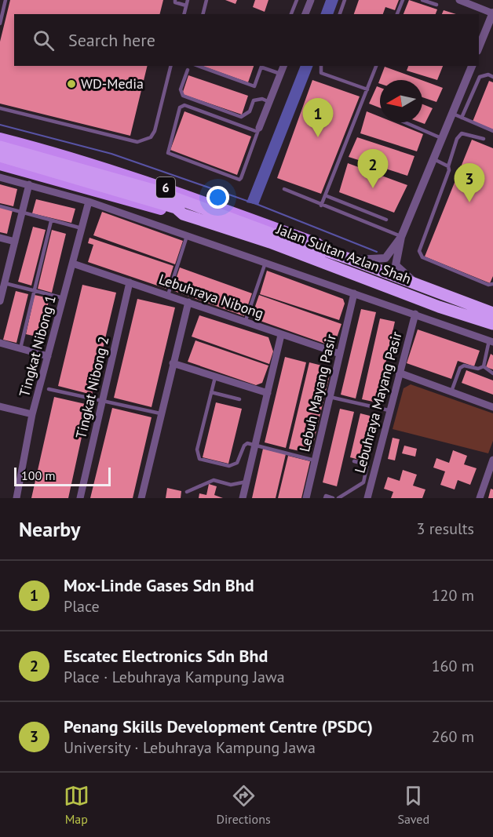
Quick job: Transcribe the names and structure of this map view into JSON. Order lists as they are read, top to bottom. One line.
{"streets":{"highway":["6","Jalan Sultan Azlan Shah"],"street":["Lebuhraya Nibong","Tingkat Nibong 1","Tingkat Nibong 2","Lebuh Mayang Pasir","Lebuhraya Mayang Pasir"]},"crossings":[["Lebuhraya Nibong","Tingkat Nibong 1"],["Lebuhraya Nibong","Tingkat Nibong 2"],["Lebuhraya Nibong","Lebuh Mayang Pasir"]],"places":["WD-Media"],"scale_bar":"100 m","north":"left","page":{"search":"Search here","pins":["1","2","3"],"scale":"100 m","heading":["Nearby","3 results"],"list":[{"mark":"1","name":"Mox-Linde Gases Sdn Bhd","note":"Place","value":"120 m"},{"mark":"2","name":"Escatec Electronics Sdn Bhd","note":"Place · Lebuhraya Kampung Jawa","value":"160 m"},{"mark":"3","name":"Penang Skills Development Centre (PSDC)","note":"University · Lebuhraya Kampung Jawa","value":"260 m"}],"nav":["Map","Directions","Saved"]}}
